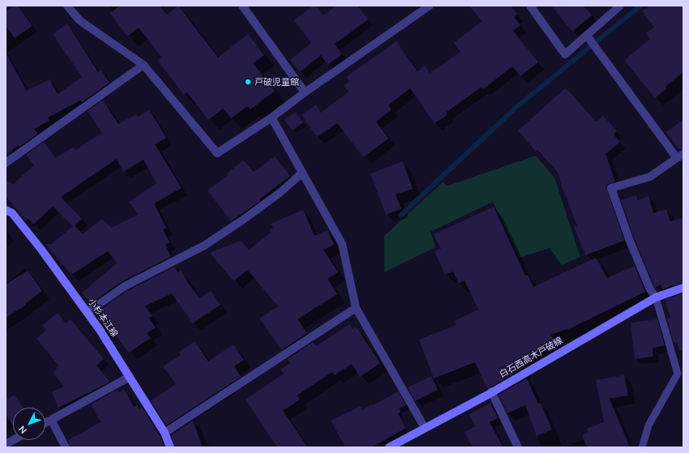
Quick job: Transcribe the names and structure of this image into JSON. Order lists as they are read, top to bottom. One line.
{"streets":{"main road":["小杉本江線","白石西高木戸破線"]},"places":["戸破児童館"],"north":"bottom left"}
